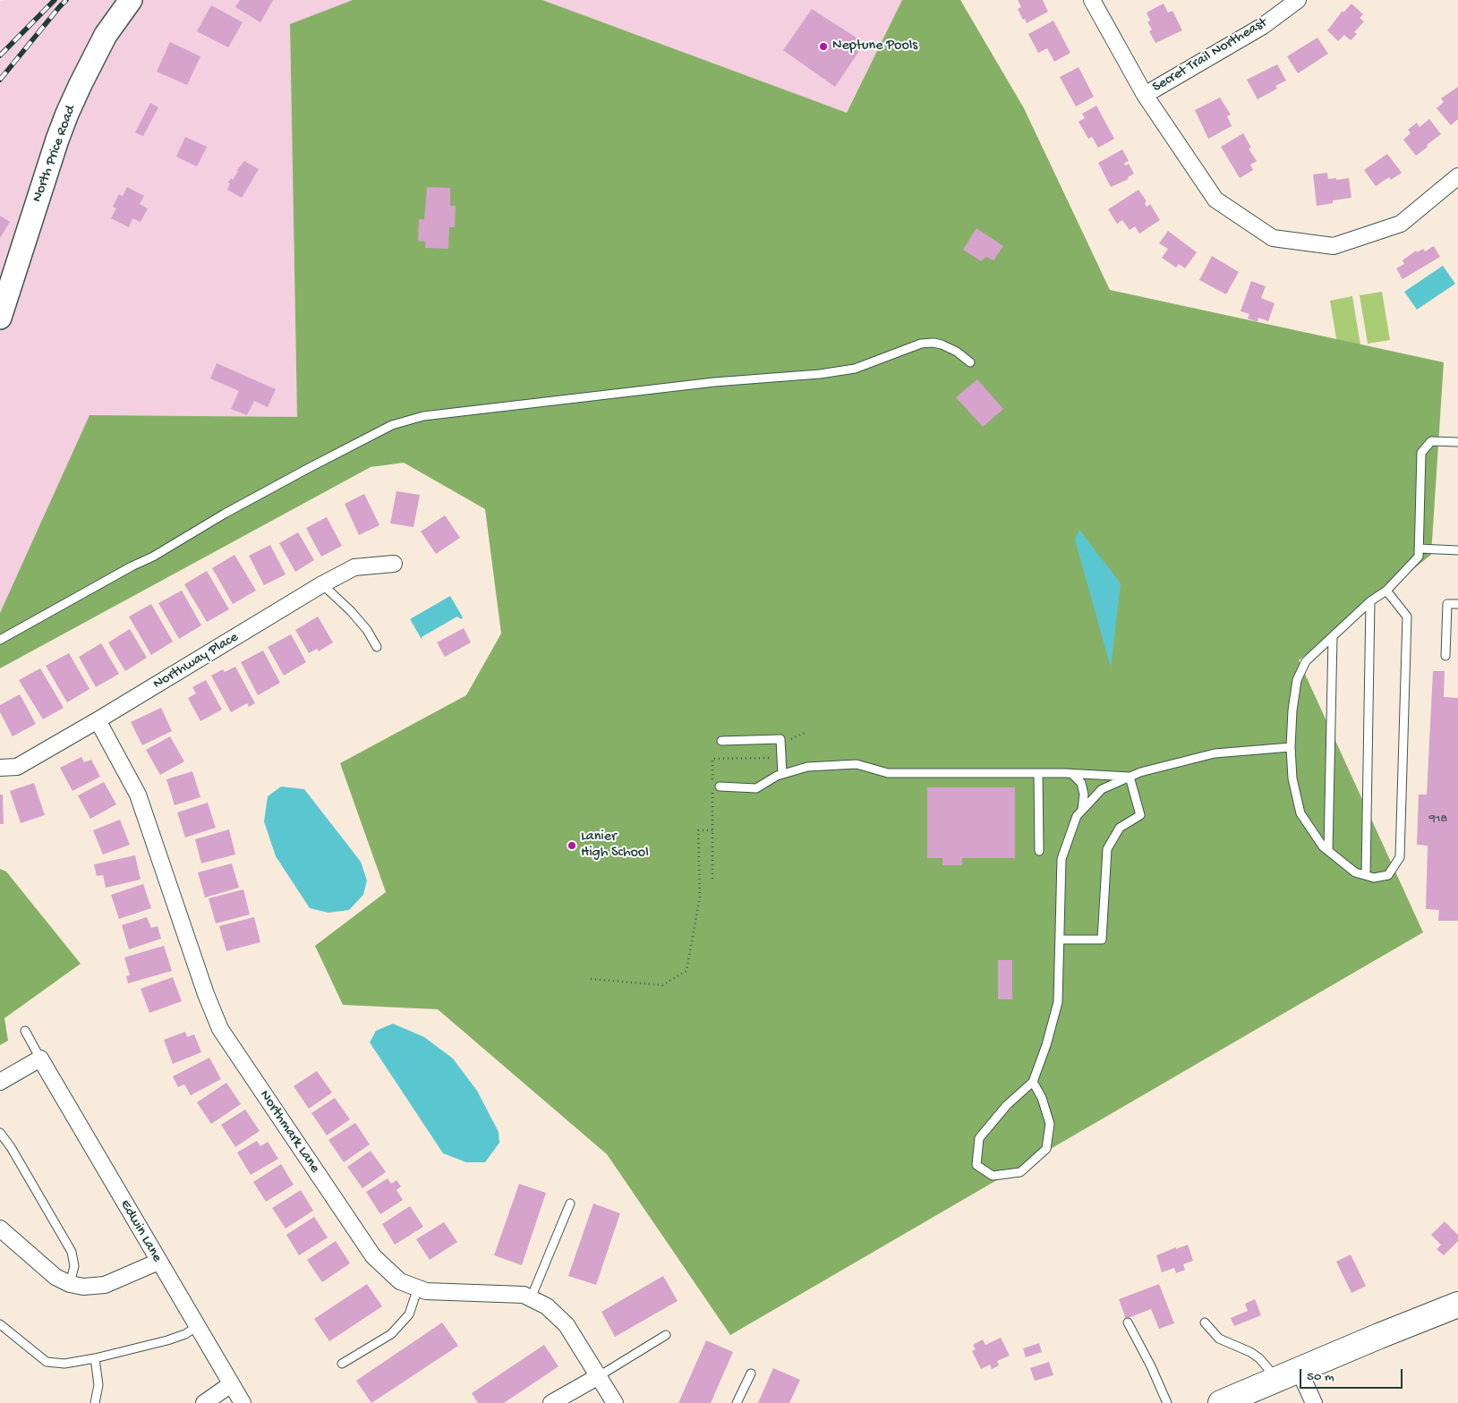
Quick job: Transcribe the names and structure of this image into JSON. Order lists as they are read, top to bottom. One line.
{"streets":{"street":["Secret Trail Northeast","North Price Road","Northway Place","Northmark Lane","Edwin Lane"]},"crossings":[["Northway Place","Northmark Lane"]],"places":["Neptune Pools","Lanier High School"],"house_numbers":["918"],"scale_bar":"50 m"}
